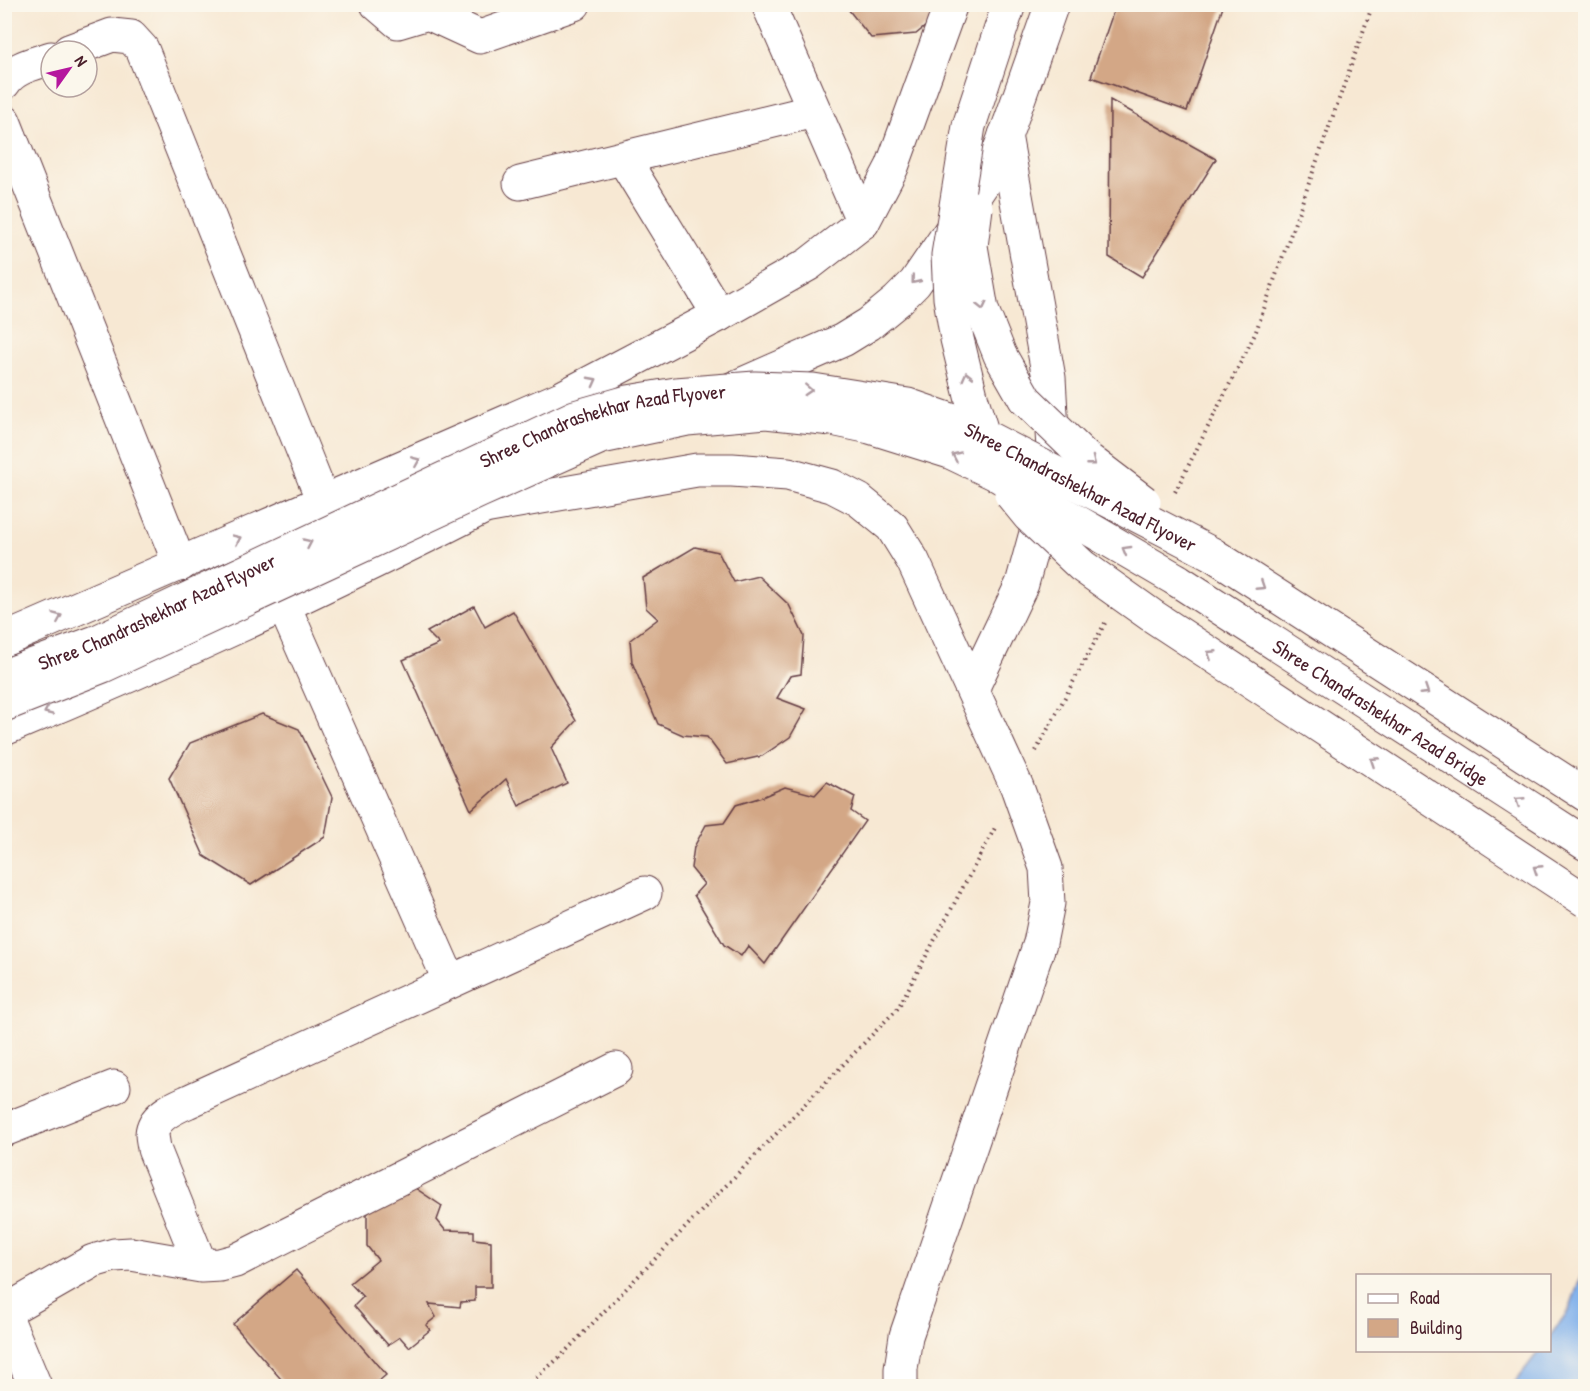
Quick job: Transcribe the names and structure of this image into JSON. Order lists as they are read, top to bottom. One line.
{"streets":{"main road":["Shree Chandrashekhar Azad Flyover","Shree Chandrashekhar Azad Bridge"]},"crossings":[["Shree Chandrashekhar Azad Flyover","Shree Chandrashekhar Azad Bridge"]],"legend":["Road","Building"],"north":"top right"}
